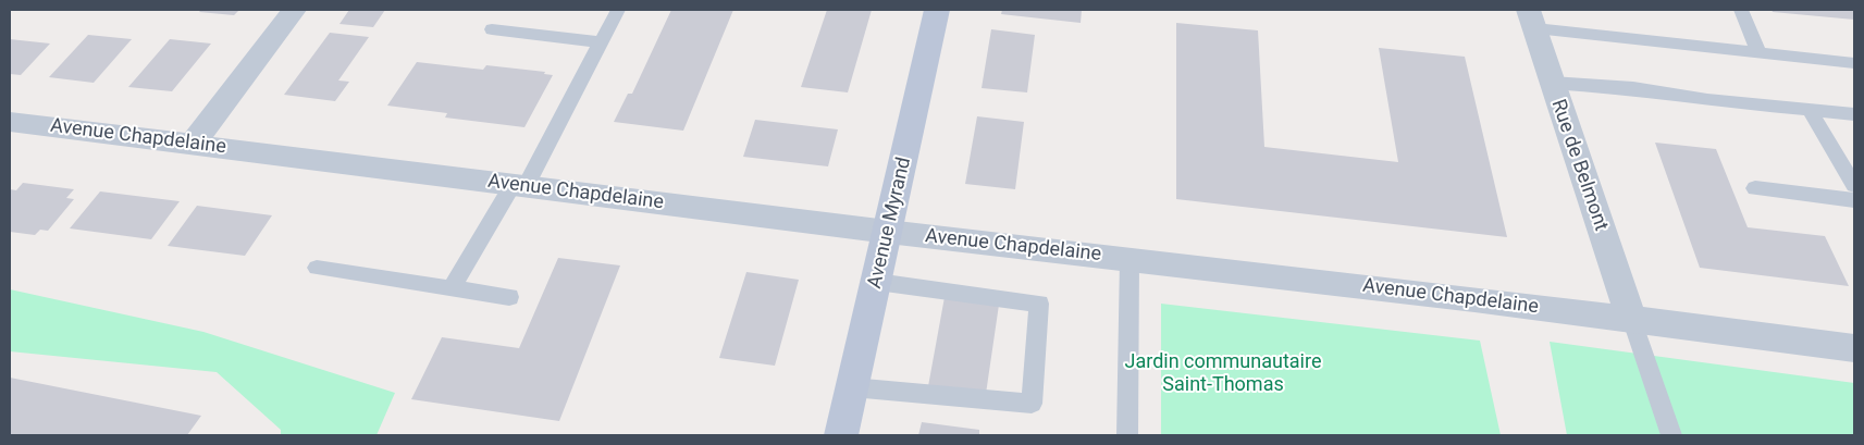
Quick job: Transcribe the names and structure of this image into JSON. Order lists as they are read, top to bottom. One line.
{"streets":{"street":["Avenue Chapdelaine","Rue de Belmont","Avenue Myrand"]},"crossings":[["Avenue Chapdelaine","Rue de Belmont"],["Avenue Chapdelaine","Avenue Myrand"]],"parks":["Jardin communautaire Saint-Thomas"]}
